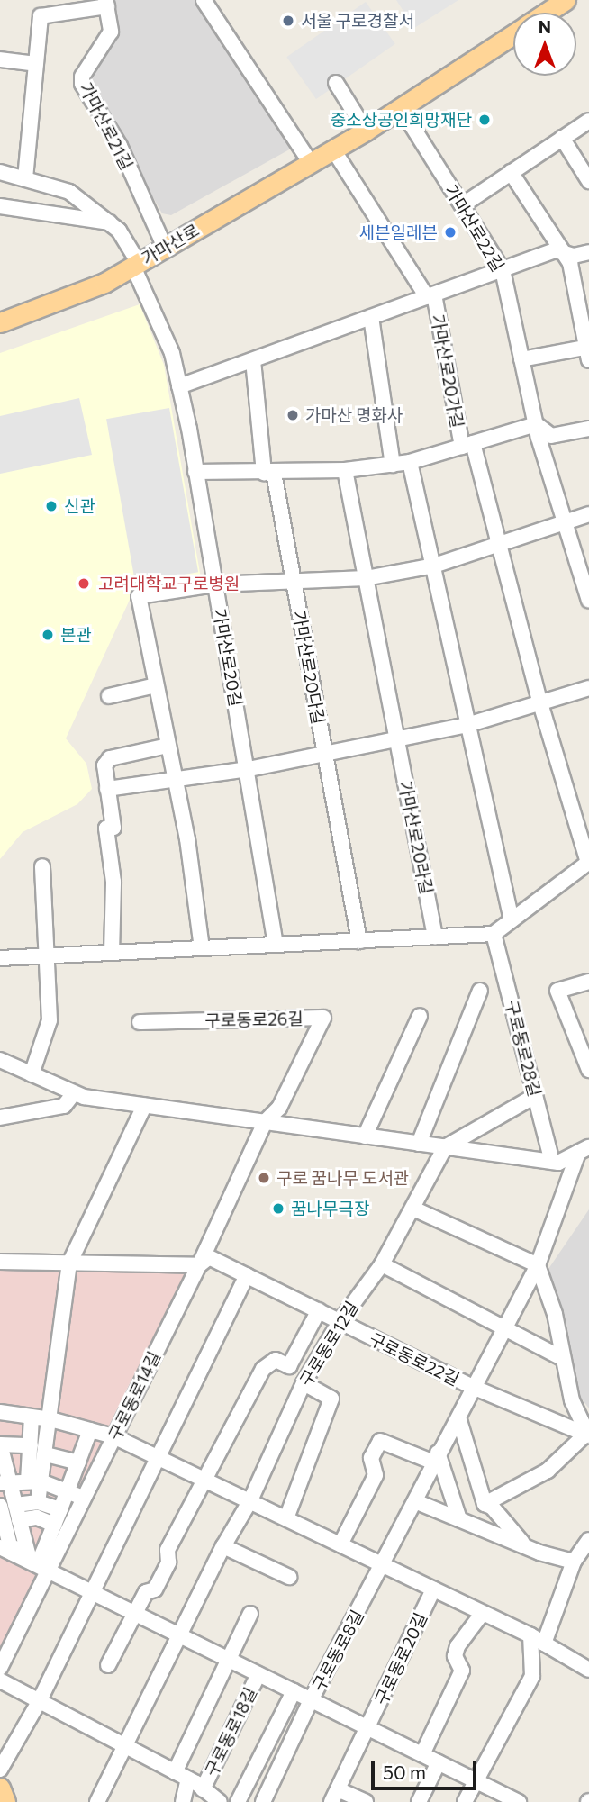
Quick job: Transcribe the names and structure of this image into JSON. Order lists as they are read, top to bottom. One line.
{"streets":{"main road":["가마산로"],"street":["가마산로21길","가마산로22길","가마산로20가길","가마산로20길","가마산로20다길","가마산로20라길","구로동로26길","구로동로28길","구로동로12길","구로동로22길","구로동로14길","구로동로8길","구로동로20길","구로동로18길"]},"crossings":[["가마산로21길","가마산로"],["가마산로21길","가마산로20길"],["가마산로22길","가마산로"],["가마산로22길","가마산로20가길"],["가마산로","가마산로20길"],["가마산로20가길","가마산로20길"],["구로동로26길","구로동로14길"],["구로동로12길","구로동로22길"],["구로동로12길","구로동로18길"],["구로동로22길","구로동로14길"],["구로동로22길","구로동로8길"],["구로동로14길","구로동로18길"],["구로동로8길","구로동로18길"],["구로동로20길","구로동로18길"]],"places":["서울 구로경찰서","중소상공인희망재단","세븐일레븐","가마산 명화사","신관","고려대학교구로병원","본관","구로 꿈나무 도서관","꿈나무극장"],"scale_bar":"50 m","north":"top"}
